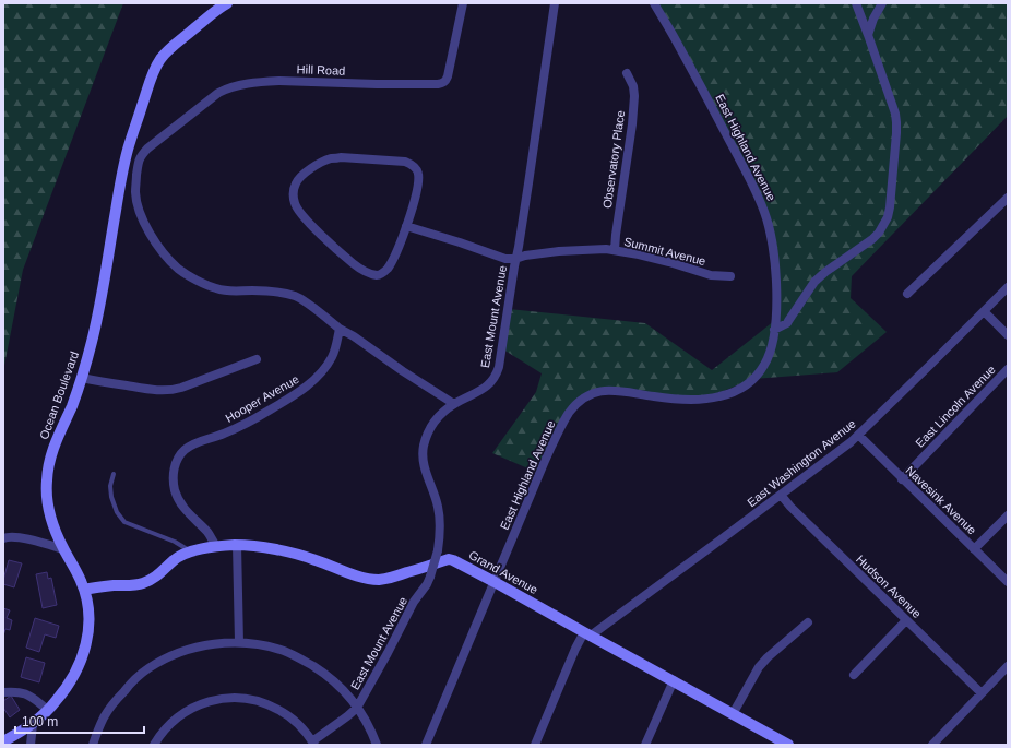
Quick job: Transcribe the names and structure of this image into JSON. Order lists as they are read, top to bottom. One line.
{"streets":{"street":["Hill Road","East Highland Avenue","Observatory Place","Summit Avenue","East Mount Avenue","Ocean Boulevard","Hooper Avenue","East Lincoln Avenue","East Washington Avenue","Navesink Avenue","Grand Avenue","Hudson Avenue"]},"crossings":[["Hill Road","Hooper Avenue"],["East Highland Avenue","Grand Avenue"],["Observatory Place","Summit Avenue"],["Summit Avenue","East Mount Avenue"],["Ocean Boulevard","Grand Avenue"],["Hooper Avenue","Grand Avenue"],["East Lincoln Avenue","Navesink Avenue"],["East Washington Avenue","Navesink Avenue"],["East Washington Avenue","Grand Avenue"],["East Washington Avenue","Hudson Avenue"]],"scale_bar":"100 m"}
